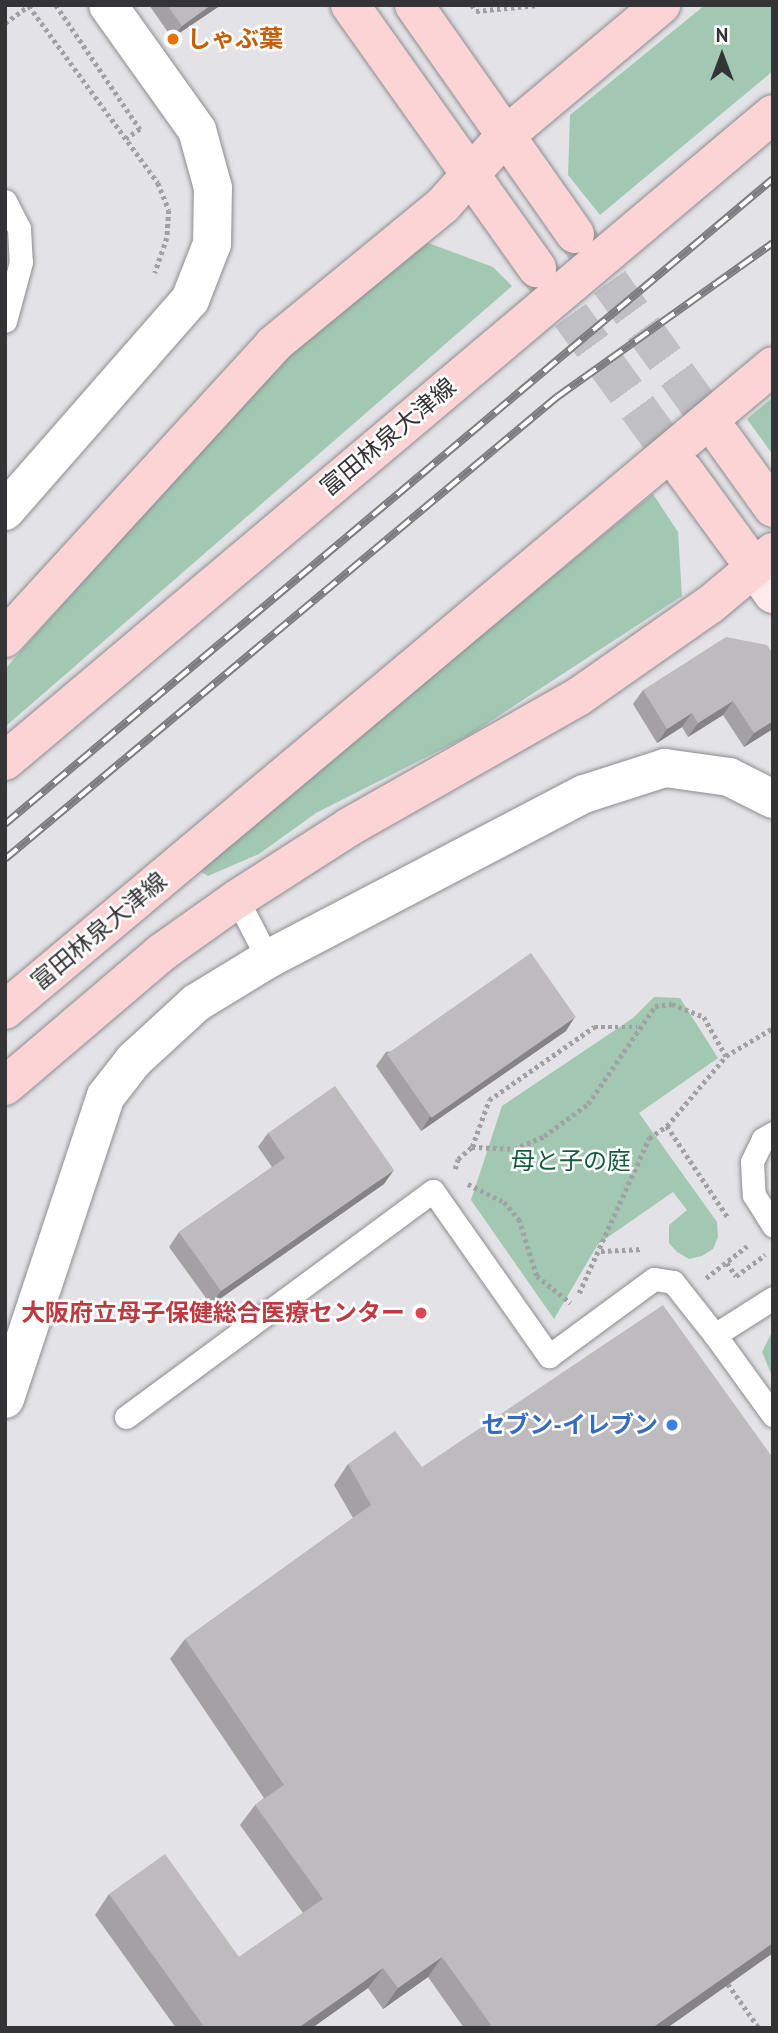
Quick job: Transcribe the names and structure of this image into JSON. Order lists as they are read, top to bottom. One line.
{"streets":{"main road":["富田林泉大津線"]},"parks":["母と子の庭"],"places":["しゃぶ葉","大阪府立母子保健総合医療センター","セブン-イレブン"],"north":"top"}
